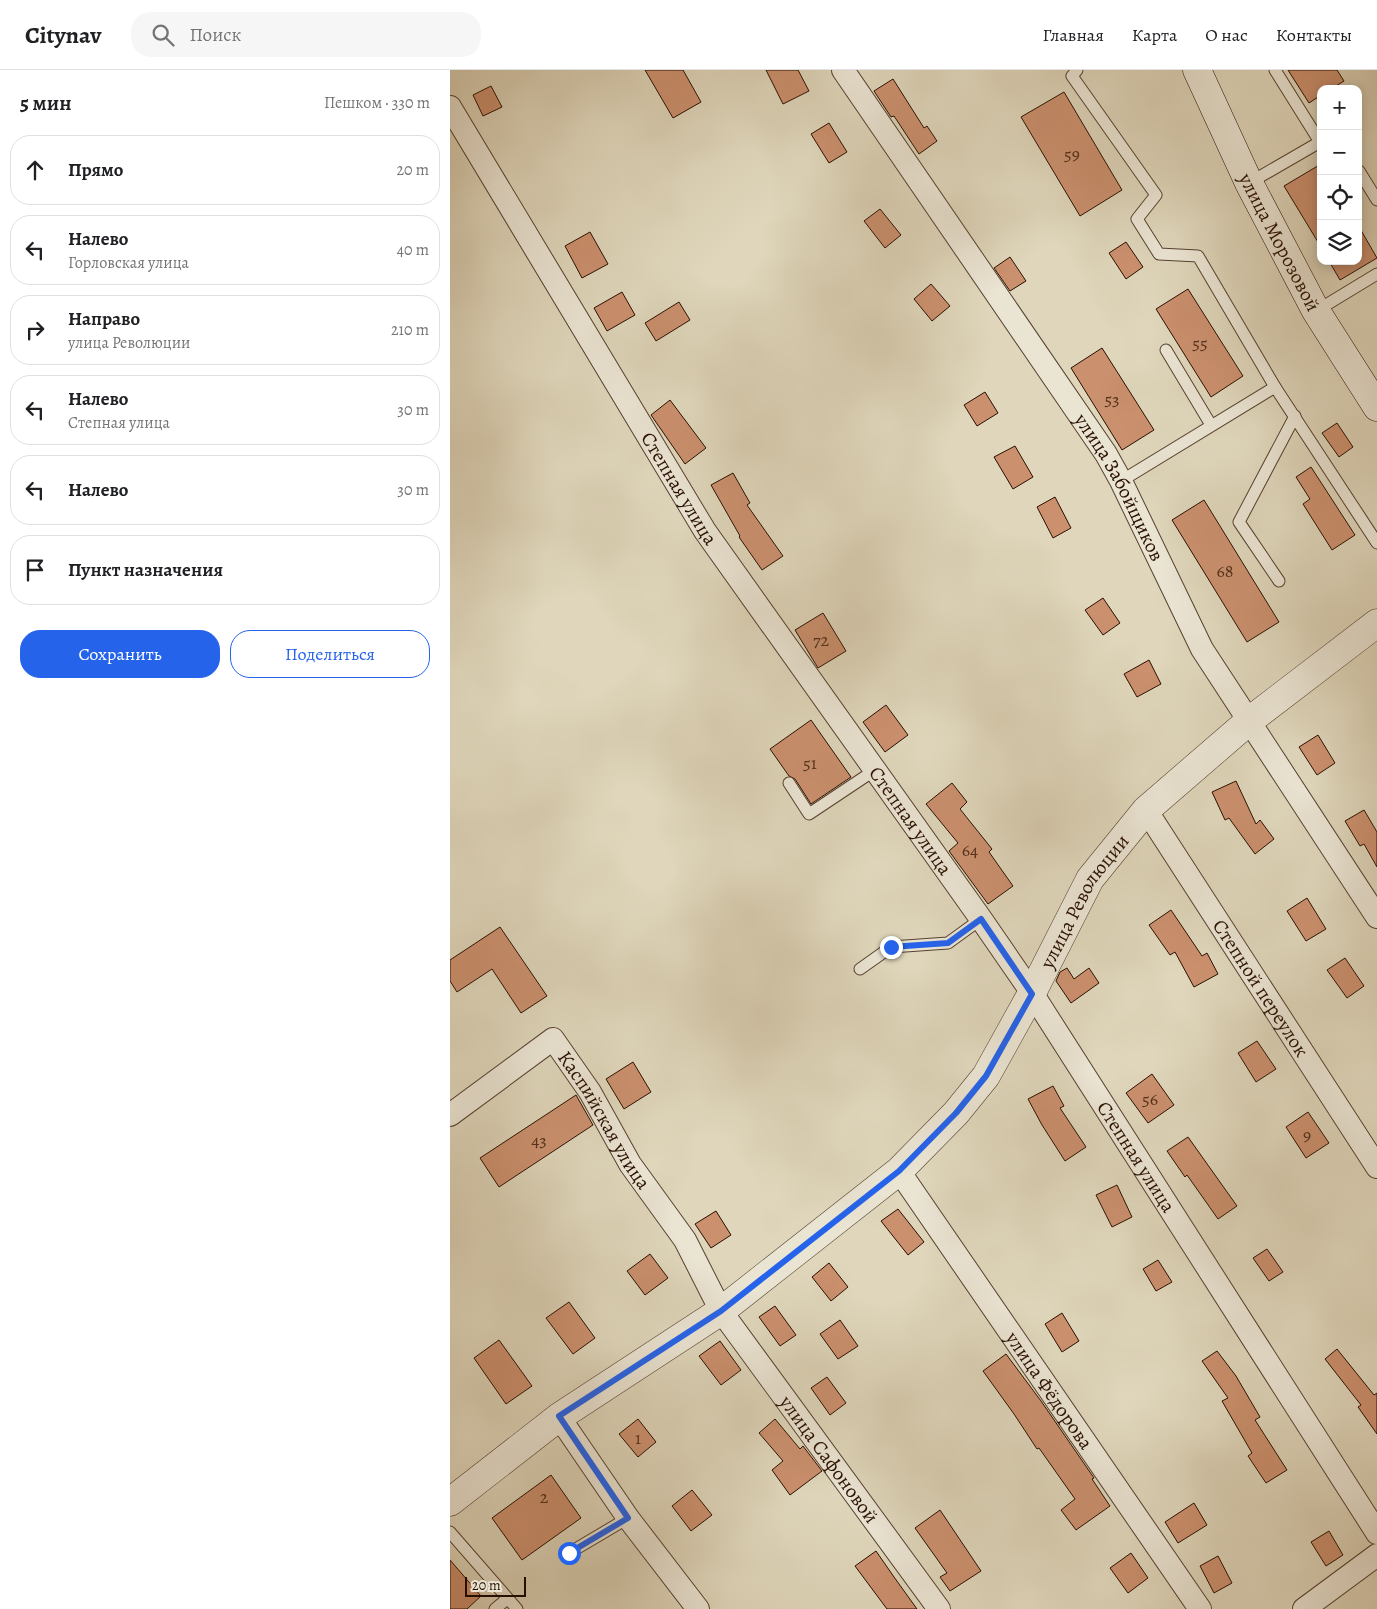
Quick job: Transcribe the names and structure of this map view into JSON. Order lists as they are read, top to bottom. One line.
{"streets":{"street":["улица Морозовой","Степная улица","улица Забойщиков","улица Революции","Степной переулок","Каспийская улица","улица Фёдорова","улица Сафоновой"]},"crossings":[["Степная улица","улица Революции"],["улица Забойщиков","улица Революции"],["улица Революции","Степной переулок"],["улица Революции","Каспийская улица"],["улица Революции","улица Фёдорова"],["улица Революции","улица Сафоновой"],["Каспийская улица","улица Сафоновой"]],"house_numbers":["59","55","53","68","72","51","64","56","9","43","1","2"],"scale_bar":"20 m","page":{"header":"Citynav","search":"Поиск","nav":["Главная","Карта","О нас","Контакты"],"heading":["5 мин","Пешком · 330 m"],"map_buttons":["+","−"],"list":[["Прямо","20 m"],["Налево","Горловская улица","40 m"],["Направо","улица Революции","210 m"],["Налево","Степная улица","30 m"],["Налево","30 m"],"Пункт назначения"],"buttons":["Сохранить","Поделиться"],"scale":"20 m"}}
